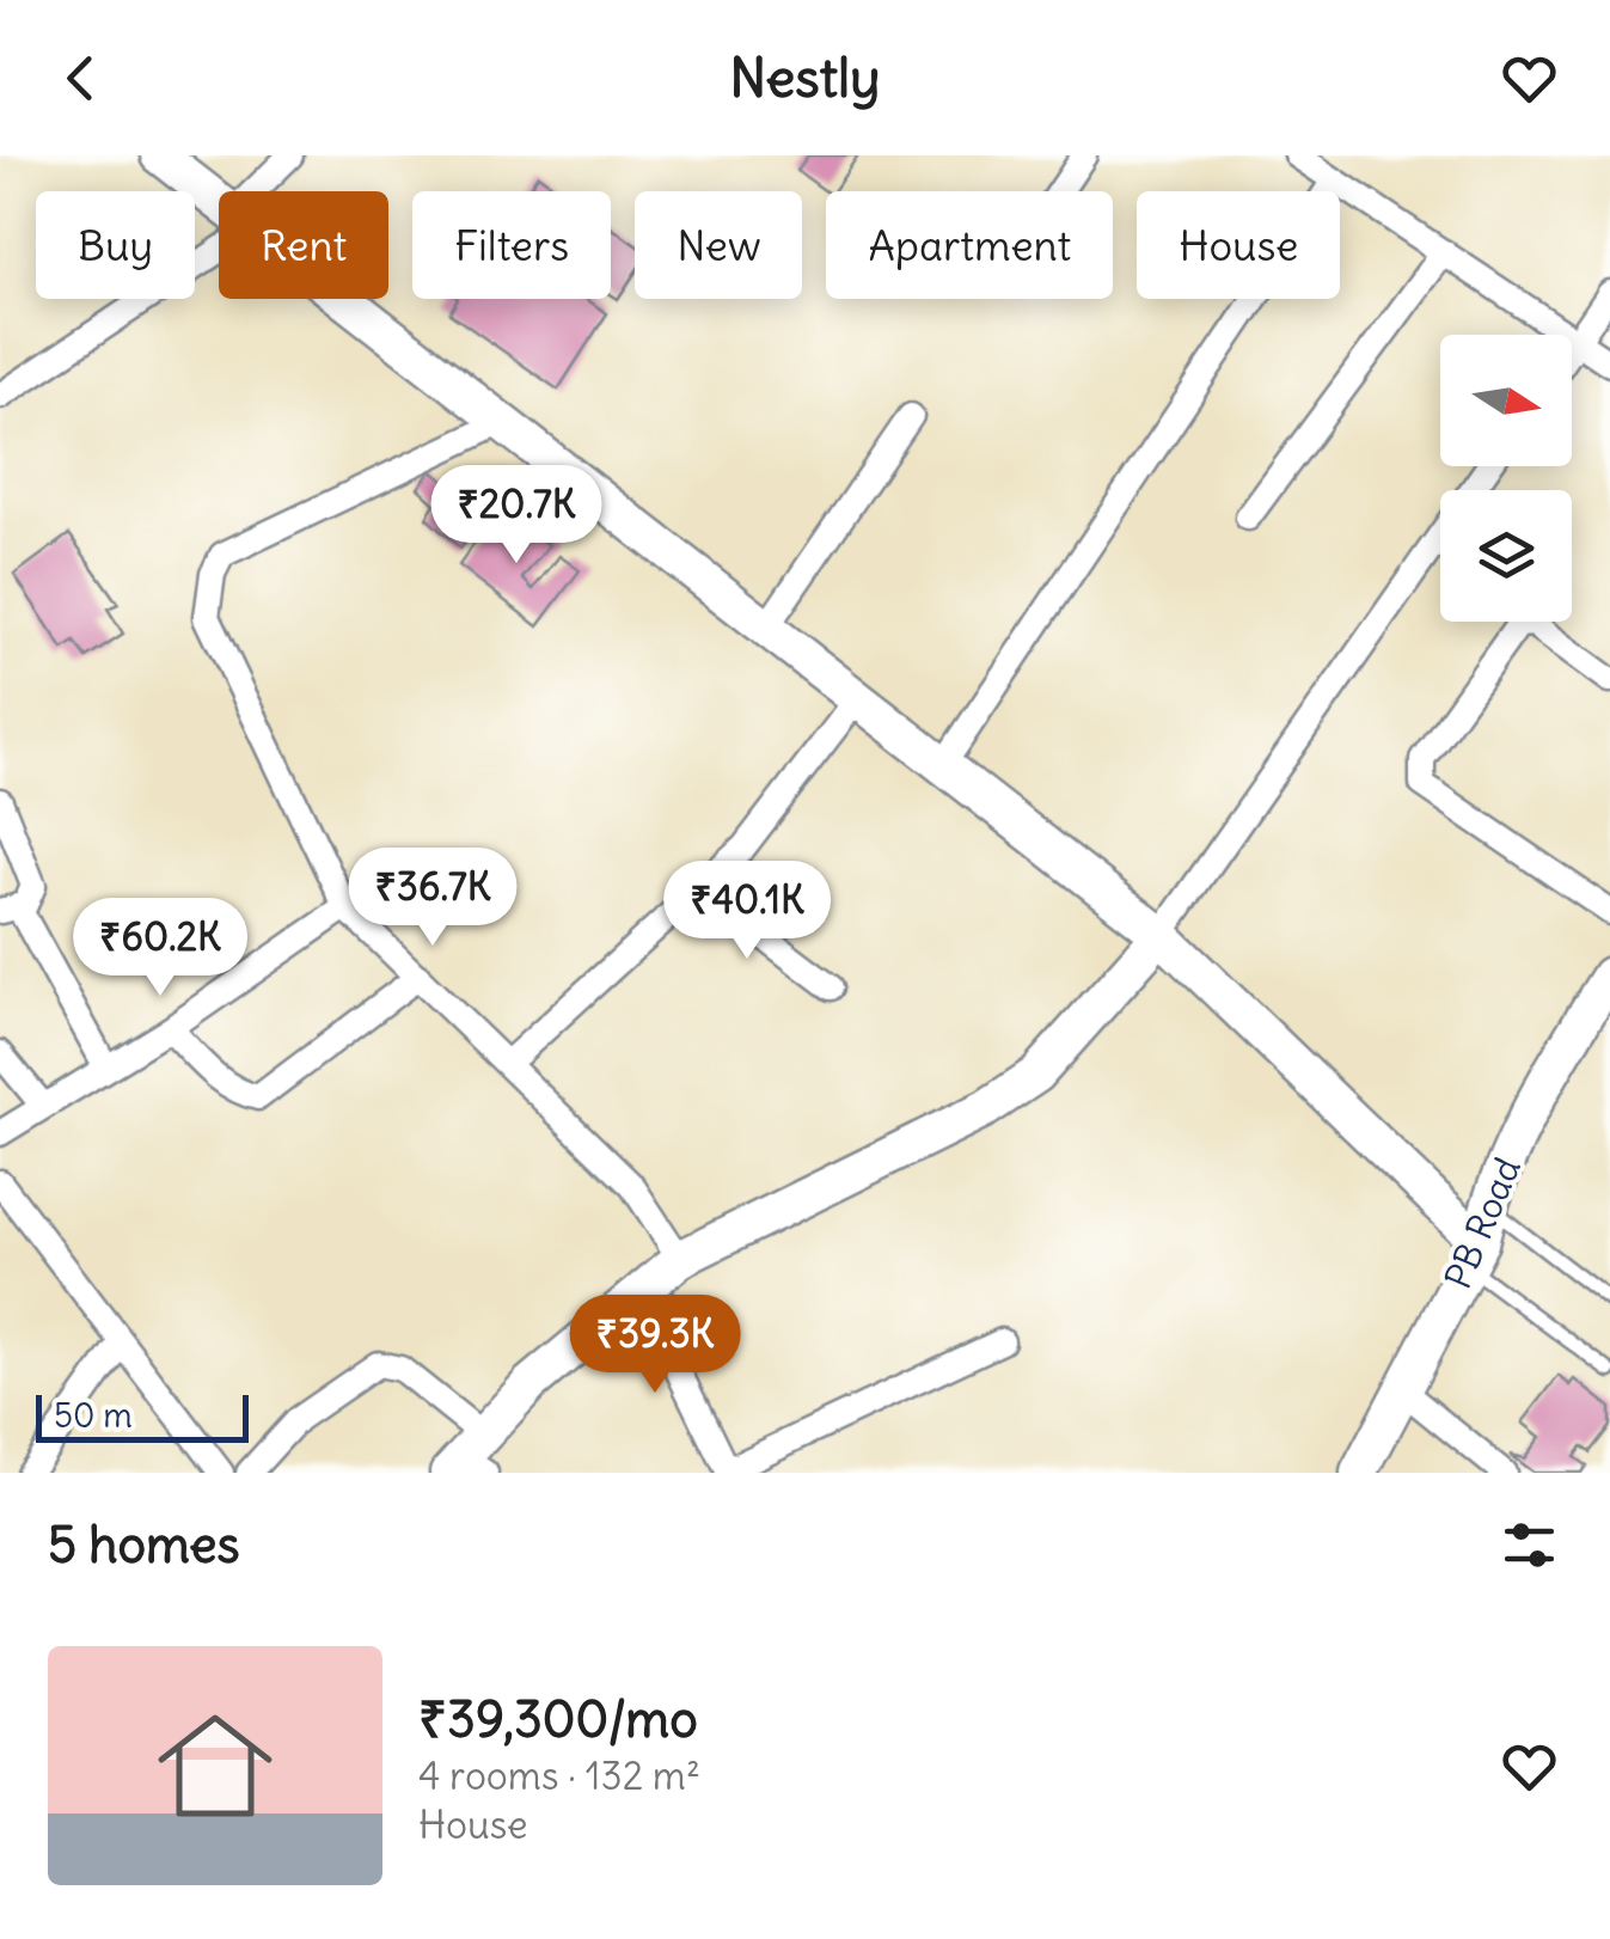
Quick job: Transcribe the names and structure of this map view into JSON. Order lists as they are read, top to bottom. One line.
{"streets":{"street":["PB Road"]},"scale_bar":"50 m","north":"right","page":{"header":"Nestly","chip":["Buy","Rent","Filters","New","Apartment","House"],"price":["₹20.7K","₹36.7K","₹40.1K","₹60.2K","₹39.3K"],"scale":"50 m","heading":"5 homes","list":[{"name":"₹39,300/mo","note":"4 rooms · 132 m² · House"}]}}
